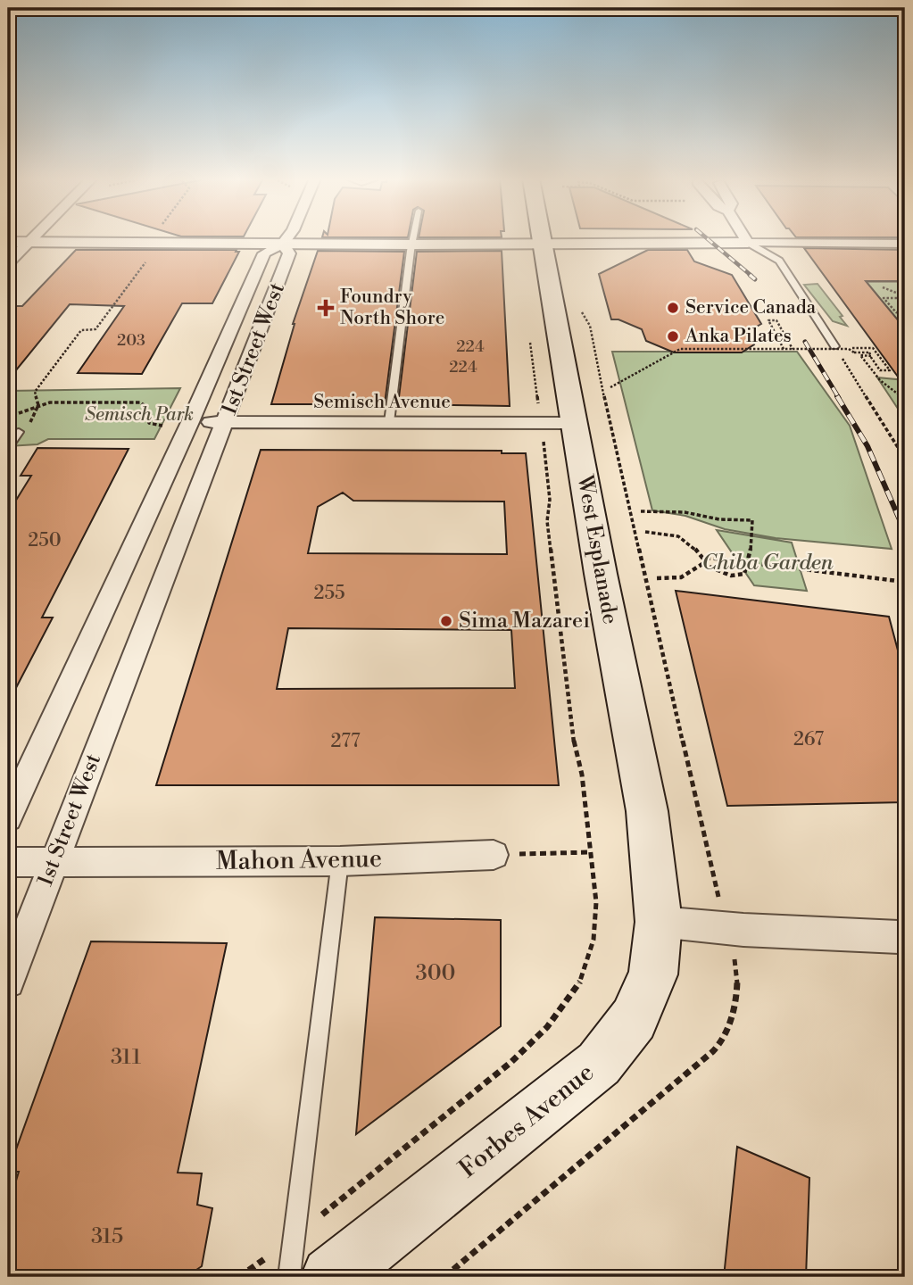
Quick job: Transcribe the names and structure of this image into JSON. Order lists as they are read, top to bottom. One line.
{"streets":{"main road":["West Esplanade","Forbes Avenue"],"street":["1st Street West","Semisch Avenue","Mahon Avenue"]},"crossings":[["1st Street West","Semisch Avenue"],["1st Street West","Mahon Avenue"],["Semisch Avenue","West Esplanade"],["West Esplanade","Forbes Avenue"]],"parks":["Semisch Park","Chiba Garden"],"places":{"health":["Foundry North Shore"],"other":["Service Canada","Anka Pilates","Sima Mazarei"]},"house_numbers":["203","224","224","250","255","267","277","300","311","315"]}
